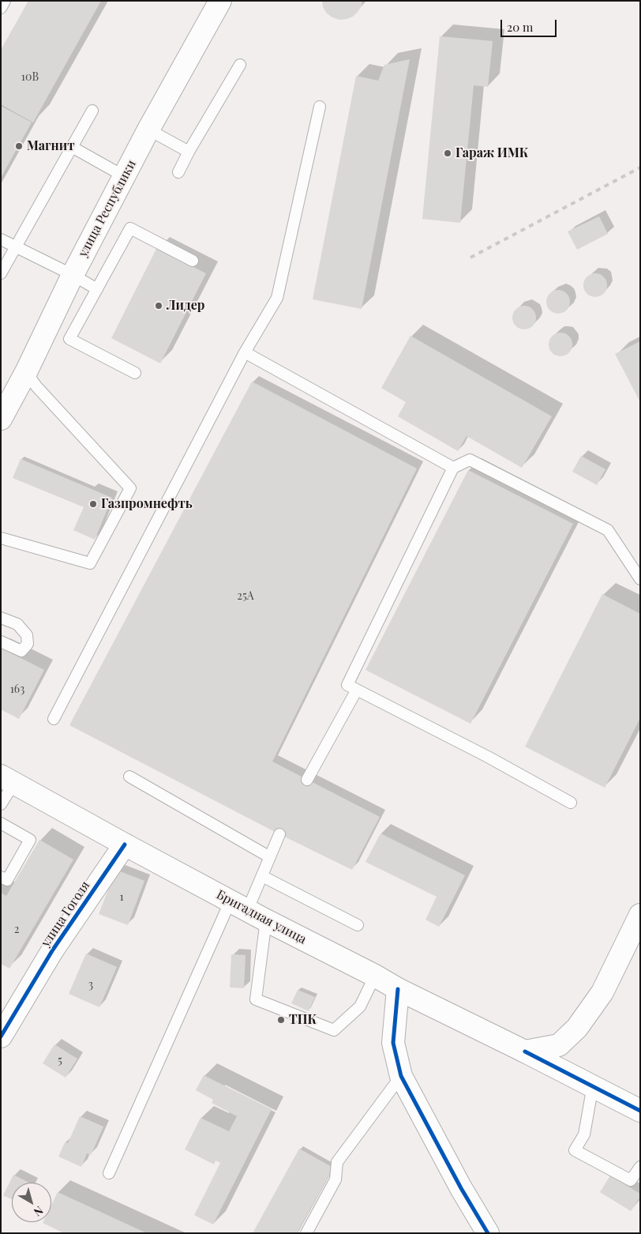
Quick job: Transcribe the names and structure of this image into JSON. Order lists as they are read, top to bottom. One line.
{"streets":{"main road":["улица Республики","улица Гоголя","Бригадная улица"]},"crossings":[["улица Гоголя","Бригадная улица"]],"places":["Магнит","Гараж ИМК","Лидер","Газпромнефть","ТПК"],"house_numbers":["10В","25А","163","1","2","3","5"],"scale_bar":"20 m","north":"bottom right"}
